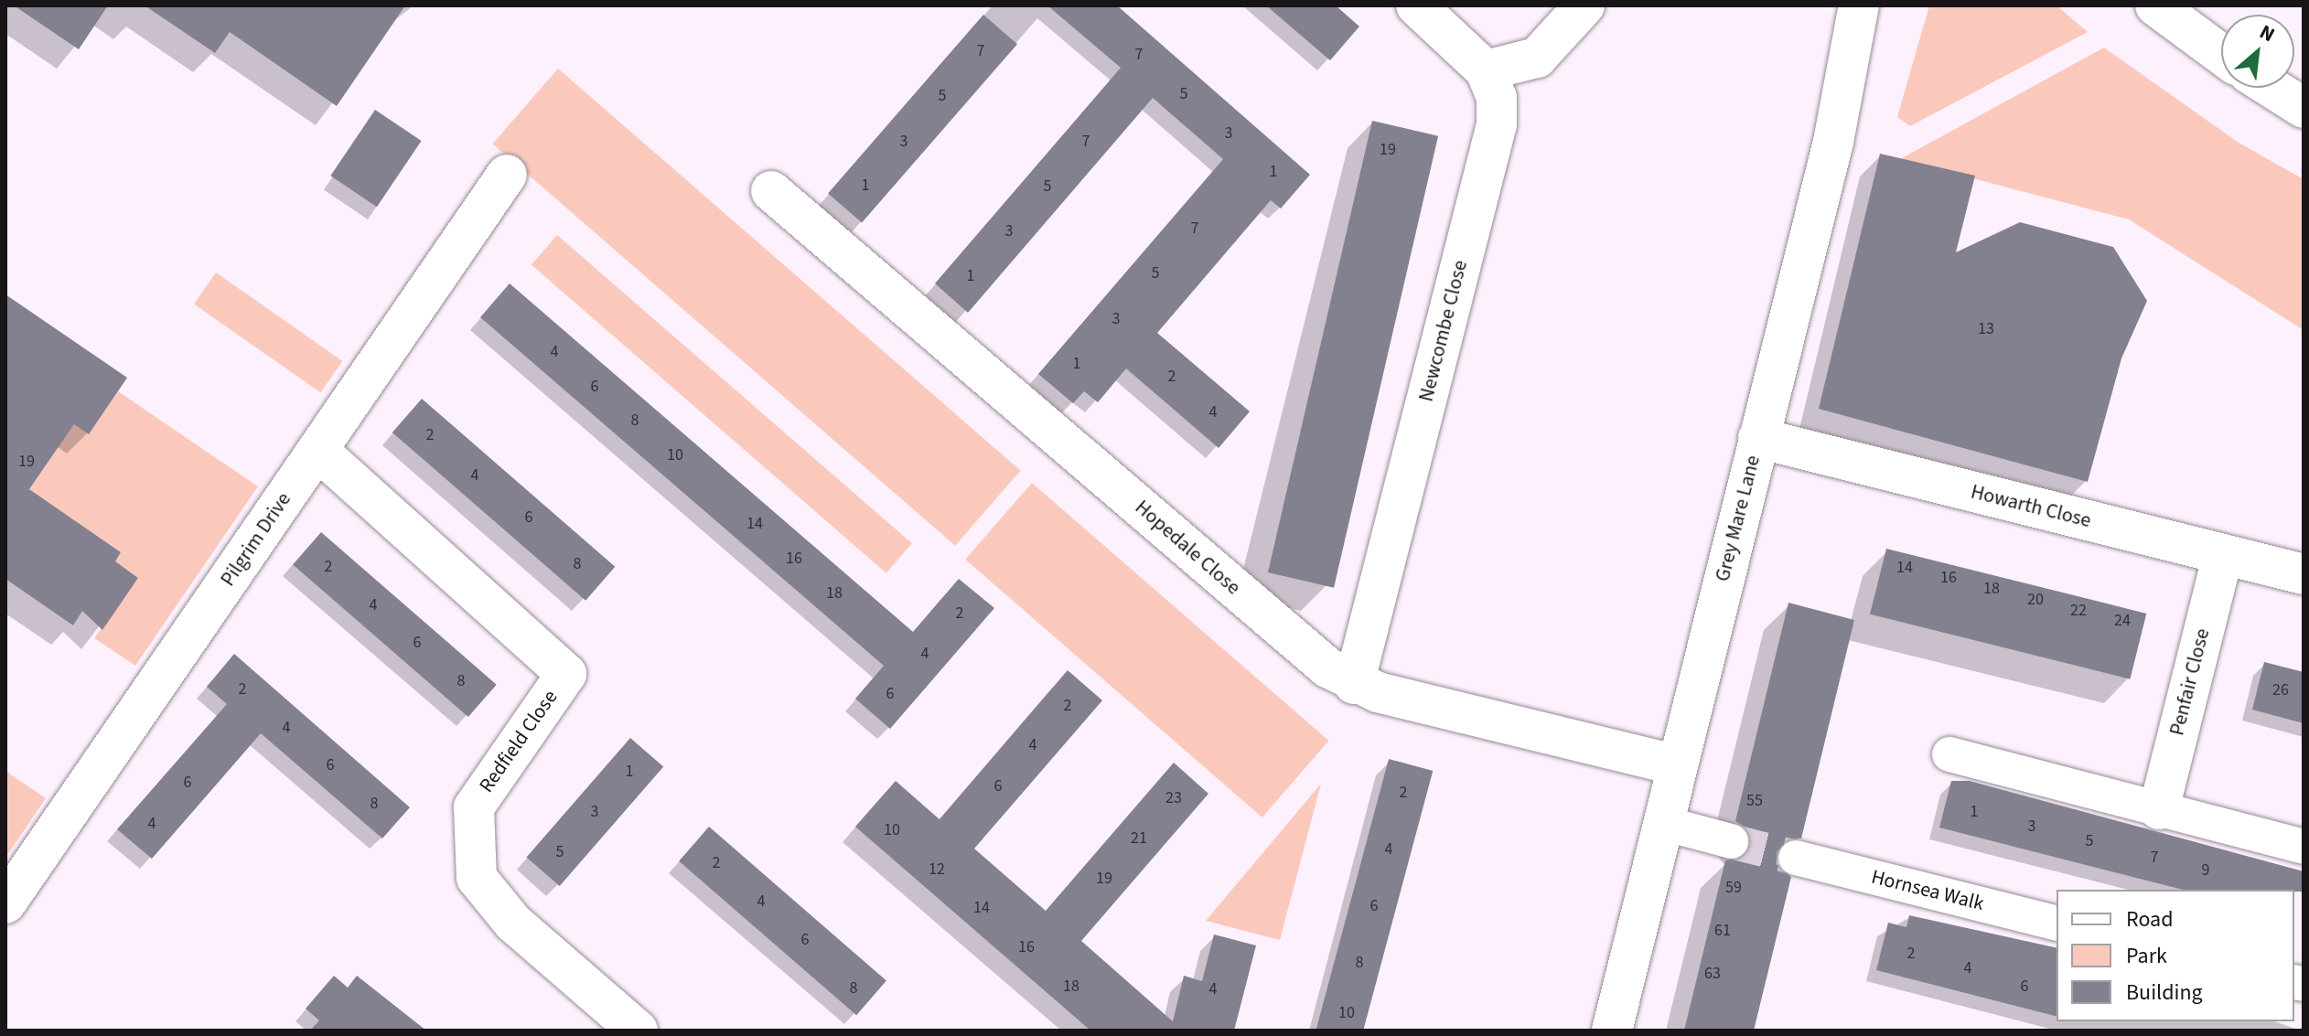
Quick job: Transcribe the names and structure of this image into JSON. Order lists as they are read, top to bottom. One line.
{"streets":{"street":["Newcombe Close","Howarth Close","Grey Mare Lane","Pilgrim Drive","Hopedale Close","Penfair Close","Redfield Close","Hornsea Walk"]},"crossings":[["Newcombe Close","Hopedale Close"],["Howarth Close","Grey Mare Lane"],["Howarth Close","Penfair Close"],["Grey Mare Lane","Hopedale Close"],["Pilgrim Drive","Redfield Close"]],"house_numbers":["7","7","5","5","3","3","7","19","1","1","5","7","3","5","1","3","13","4","1","2","6","4","8","2","10","19","4","6","14","16","8","2","14","16","18","18","20","4","22","2","24","6","4","8","2","26","6","2","4","4","6","1","6","6","2","23","55","8","3","1","4","3","10","21","5","4","5","7","2","12","9","19","59","4","6","14","61","6","16","2","8","4","63","18","6","8","4","10"],"legend":["Road","Park","Building"],"north":"top right"}
